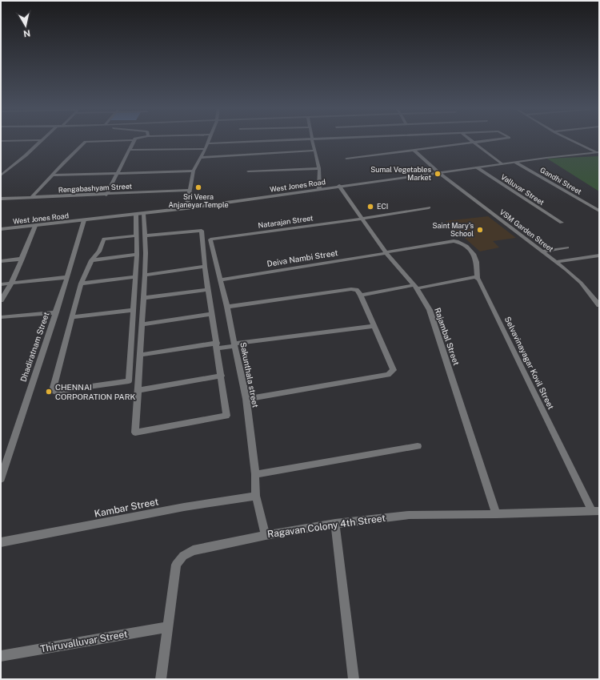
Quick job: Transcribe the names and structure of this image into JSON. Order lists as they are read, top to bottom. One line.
{"streets":{"street":["Gandhi Street","West Jones Road","Rengabashyam Street","Valluvar Street","Natarajan Street","VSM Garden Street","Deiva Nambi Street","Rajambal Street","Dhadiratnam Street","Selvavinayagar Kovil Street","Sakunthala street","Kambar Street","Ragavan Colony 4th Street","Thiruvalluvar Street"]},"crossings":[["Gandhi Street","West Jones Road"],["West Jones Road","Valluvar Street"],["West Jones Road","VSM Garden Street"],["West Jones Road","Rajambal Street"],["West Jones Road","Dhadiratnam Street"],["Natarajan Street","Rajambal Street"],["Natarajan Street","Sakunthala street"],["Deiva Nambi Street","Rajambal Street"],["Deiva Nambi Street","Selvavinayagar Kovil Street"],["Deiva Nambi Street","Sakunthala street"],["Rajambal Street","Ragavan Colony 4th Street"],["Selvavinayagar Kovil Street","Ragavan Colony 4th Street"],["Sakunthala street","Kambar Street"],["Sakunthala street","Ragavan Colony 4th Street"],["Ragavan Colony 4th Street","Thiruvalluvar Street"]],"places":["Sumal Vegetables Market","Sri Veera Anjaneyar Temple","ECI","Saint Mary's School","CHENNAI CORPORATION PARK"],"north":"bottom"}
